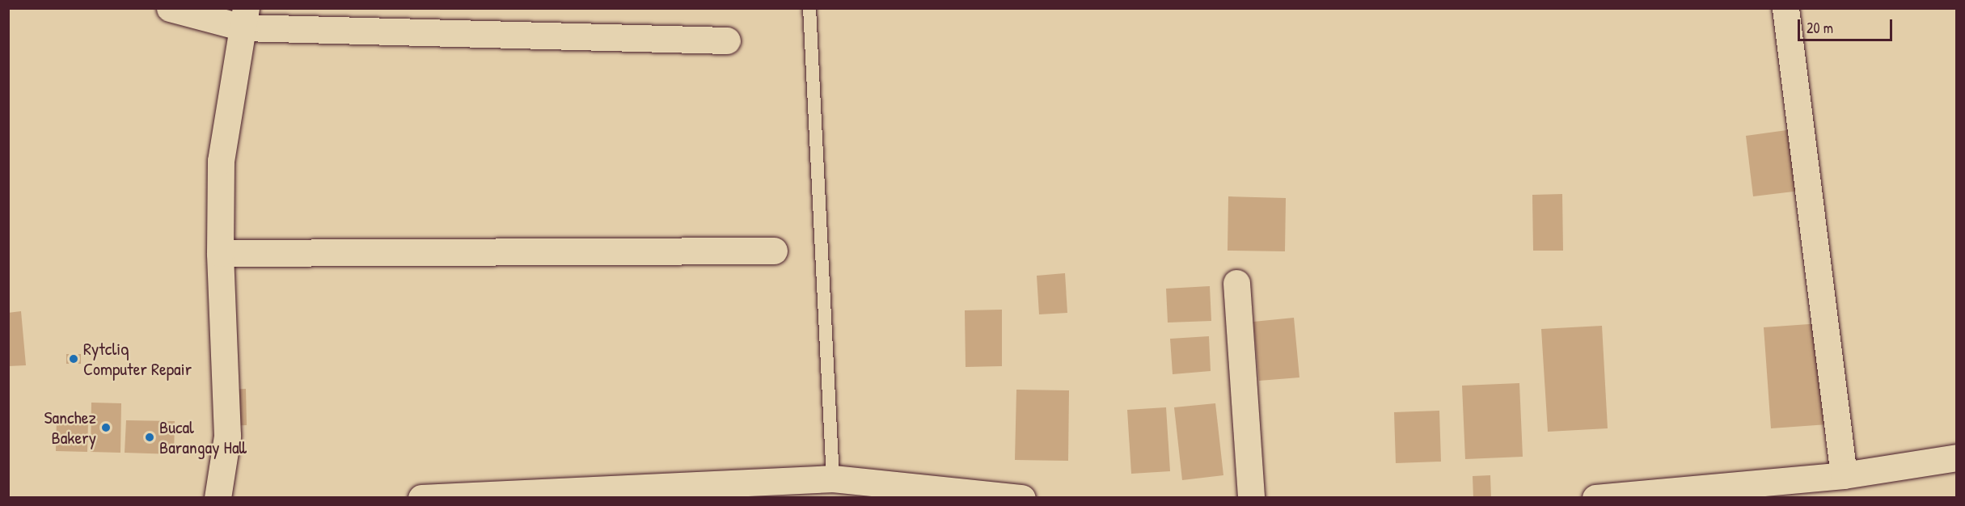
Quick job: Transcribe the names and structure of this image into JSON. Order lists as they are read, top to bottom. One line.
{"places":["Rytcliq Computer Repair","Sanchez Bakery","Bucal Barangay Hall"],"scale_bar":"20 m"}
